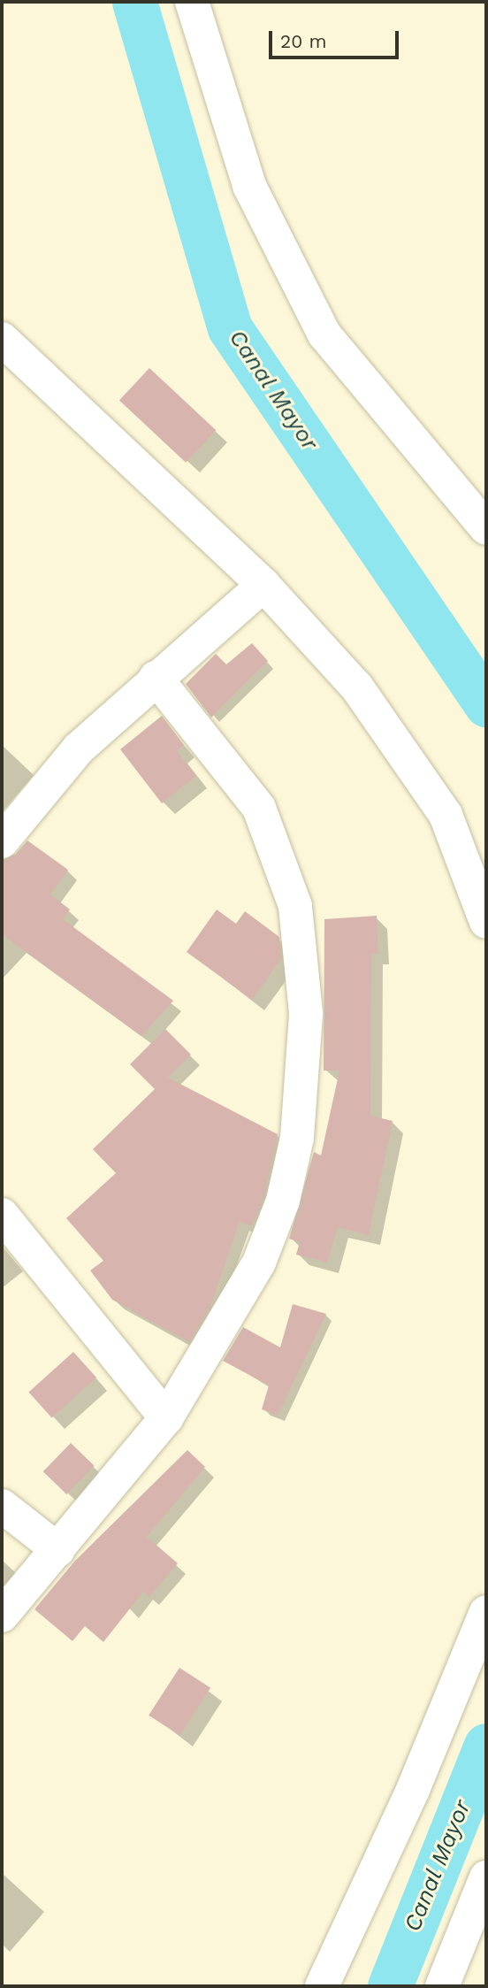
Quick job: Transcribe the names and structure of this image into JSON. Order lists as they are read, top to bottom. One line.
{"water":["Canal Mayor"],"scale_bar":"20 m"}
